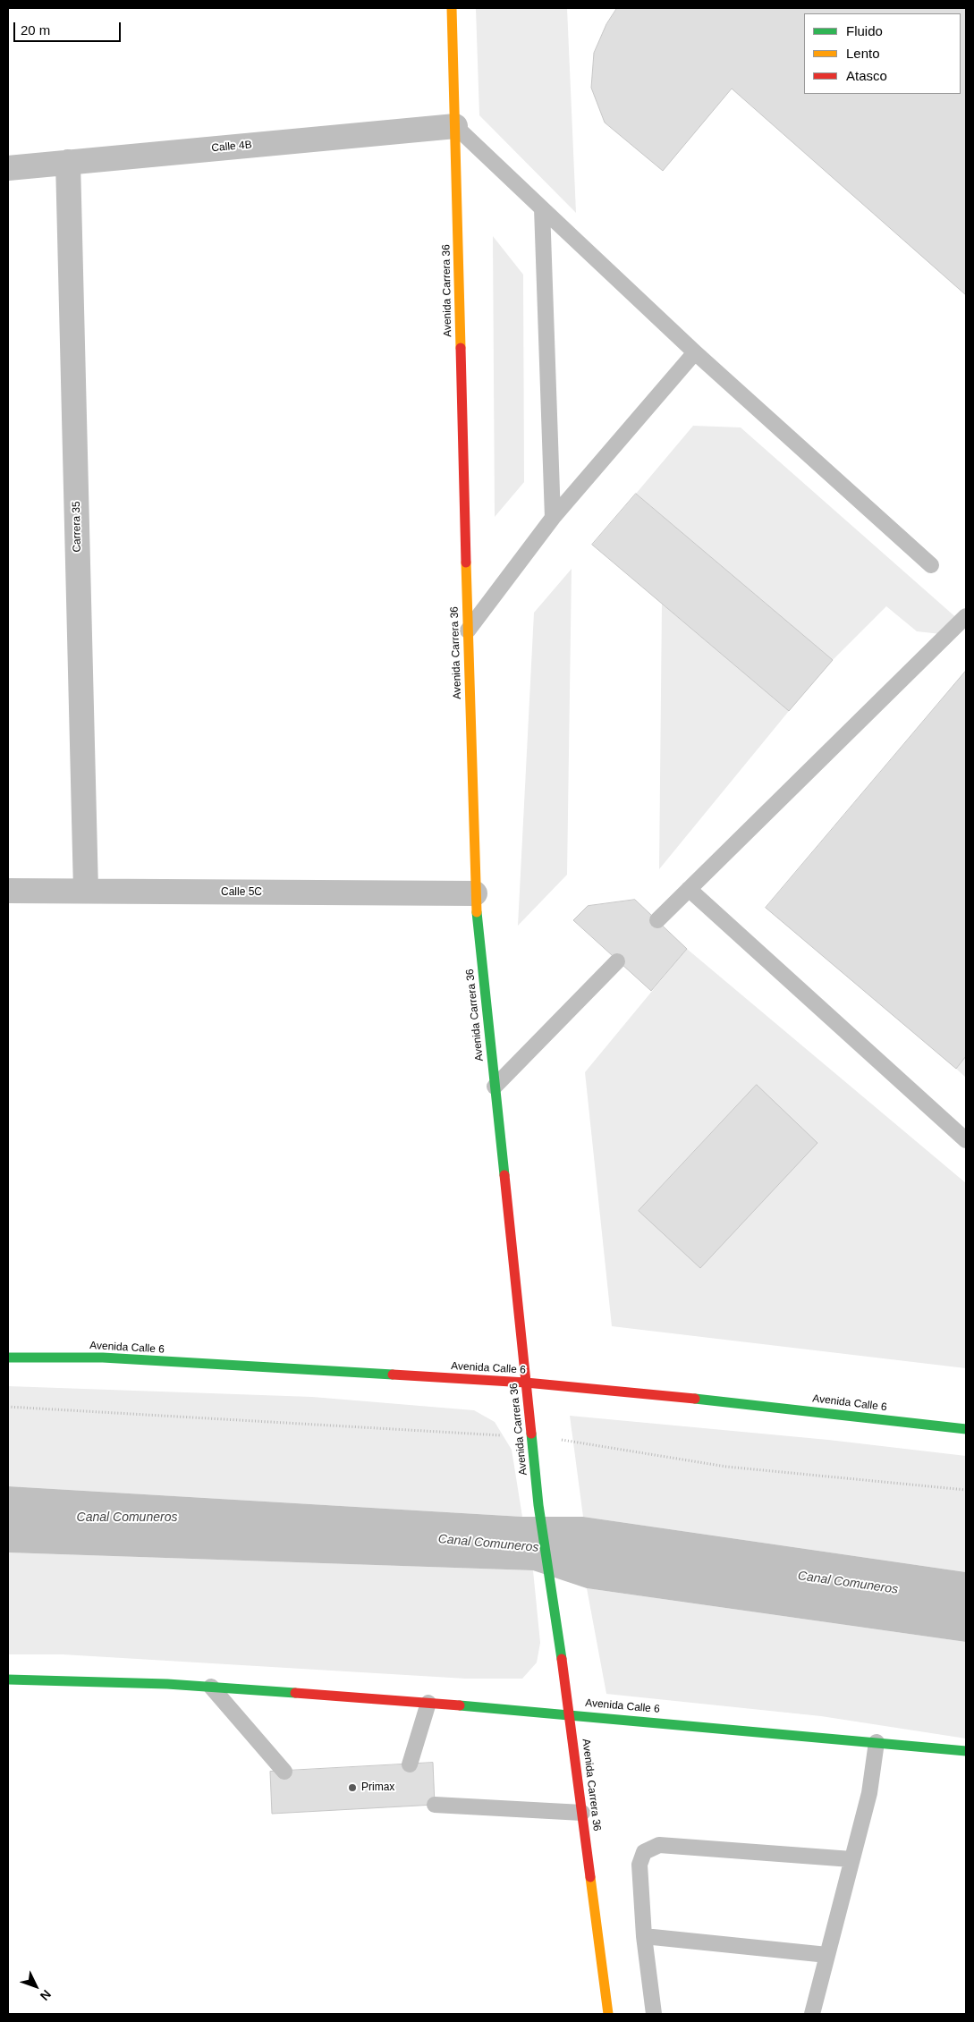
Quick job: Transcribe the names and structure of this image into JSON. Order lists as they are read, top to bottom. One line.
{"streets":{"main road":["Avenida Carrera 36","Avenida Calle 6"],"street":["Calle 4B","Carrera 35","Calle 5C"]},"crossings":[["Calle 4B","Avenida Carrera 36"],["Calle 4B","Carrera 35"],["Avenida Carrera 36","Calle 5C"],["Avenida Carrera 36","Avenida Calle 6"],["Carrera 35","Calle 5C"]],"water":["Canal Comuneros"],"places":["Primax"],"legend":["Fluido","Lento","Atasco"],"scale_bar":"20 m","north":"bottom right"}
